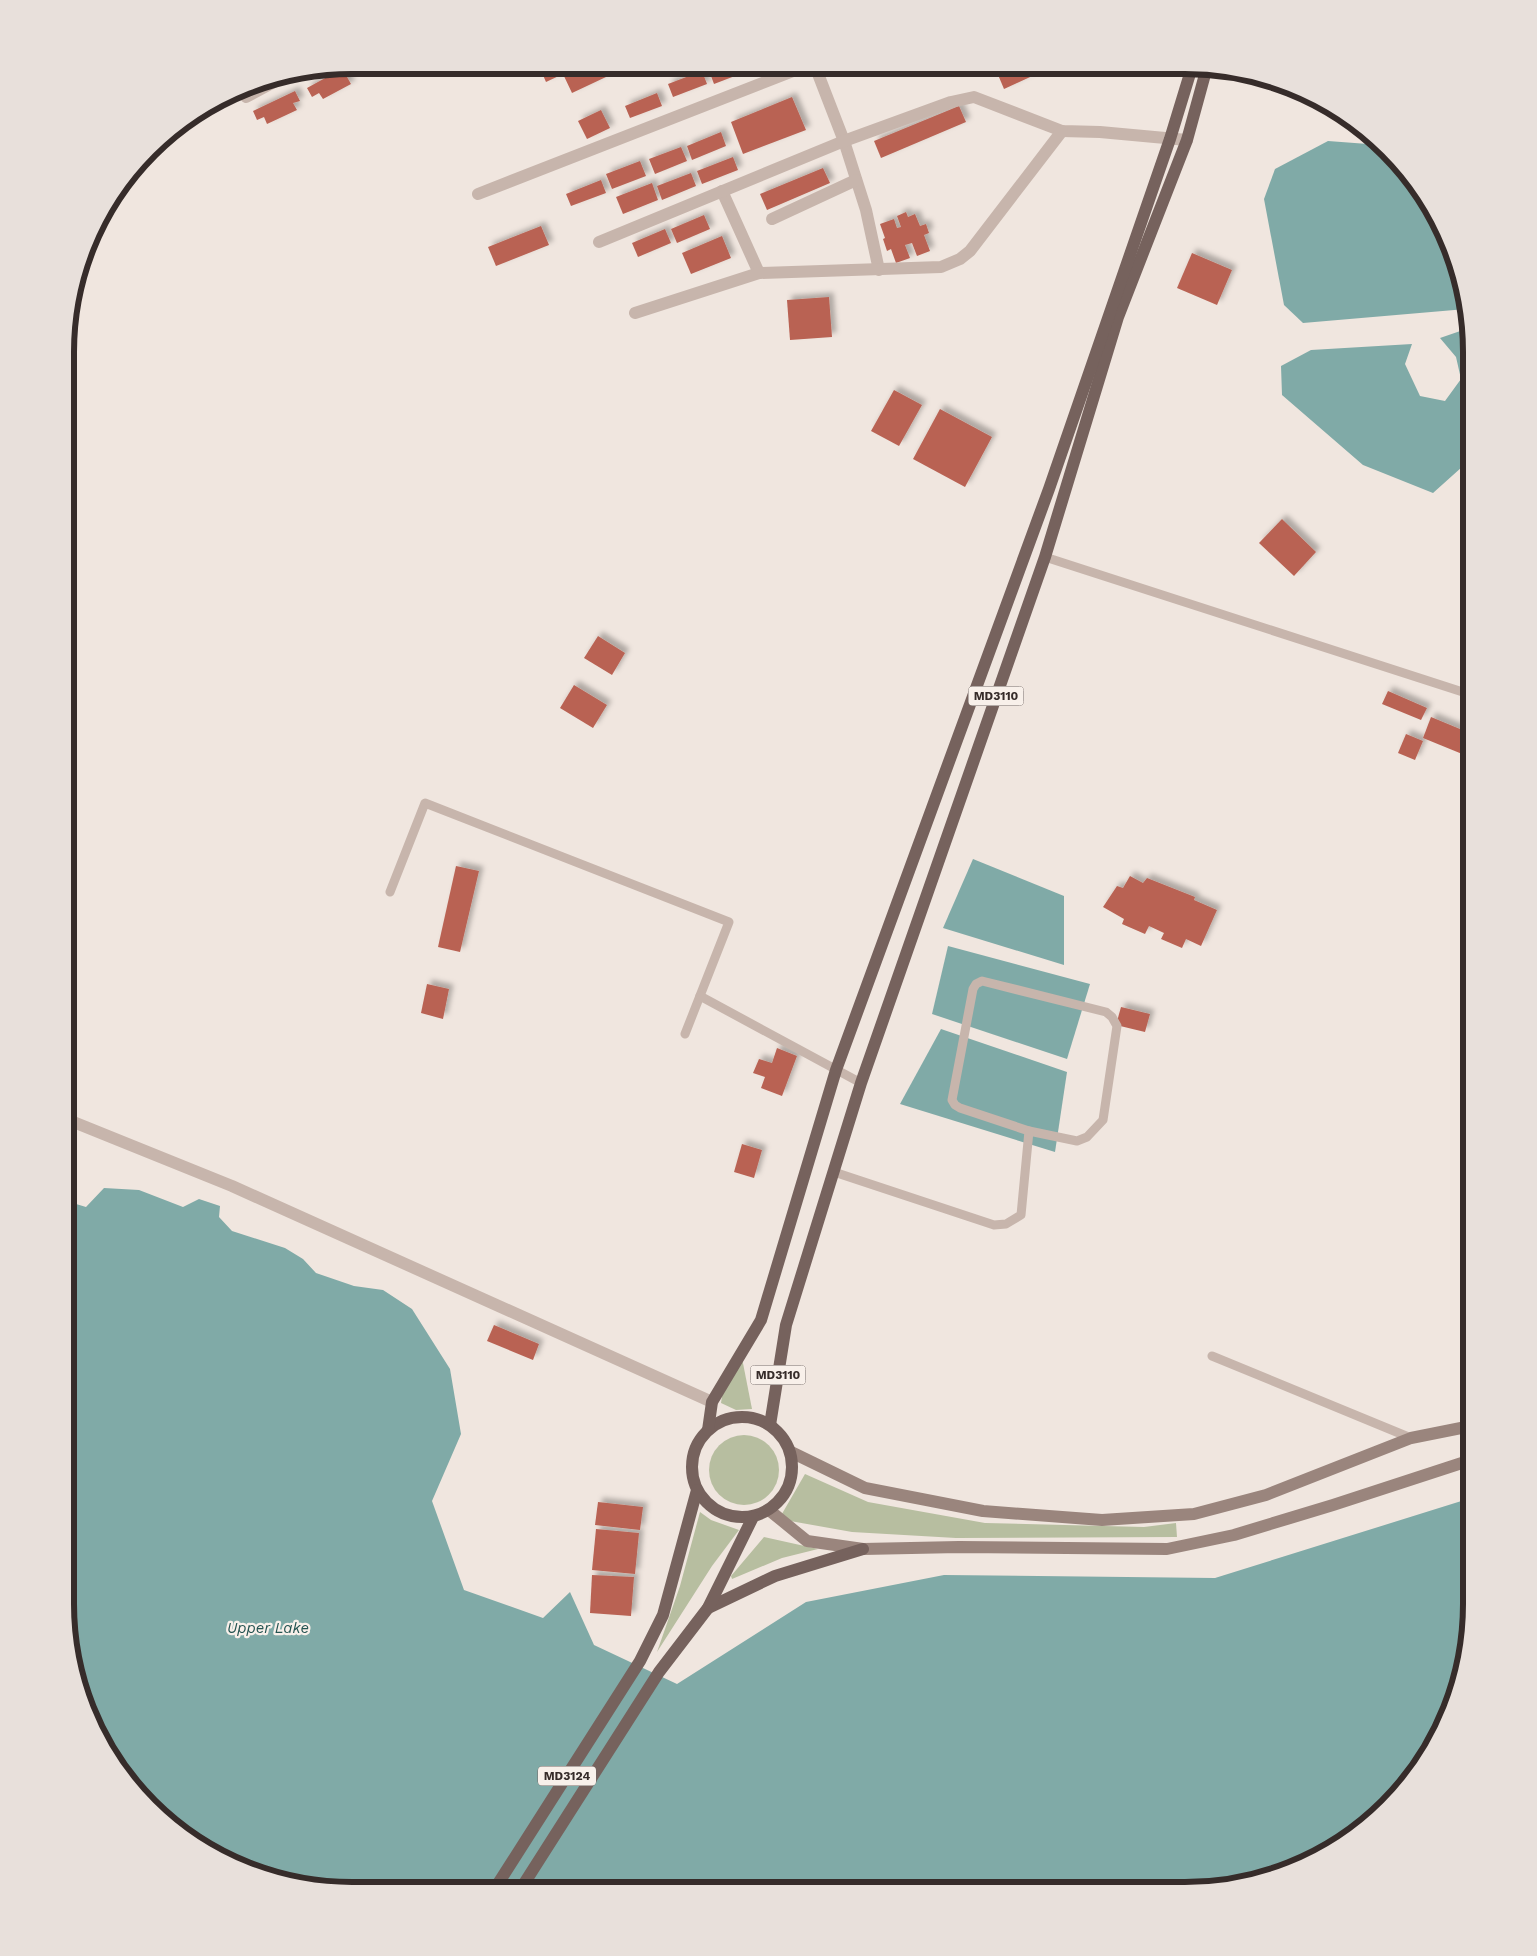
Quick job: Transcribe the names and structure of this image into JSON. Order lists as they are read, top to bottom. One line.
{"streets":{"main road":["MD3110","MD3124"]},"crossings":[["MD3110","MD3124"]],"water":["Upper Lake"]}
